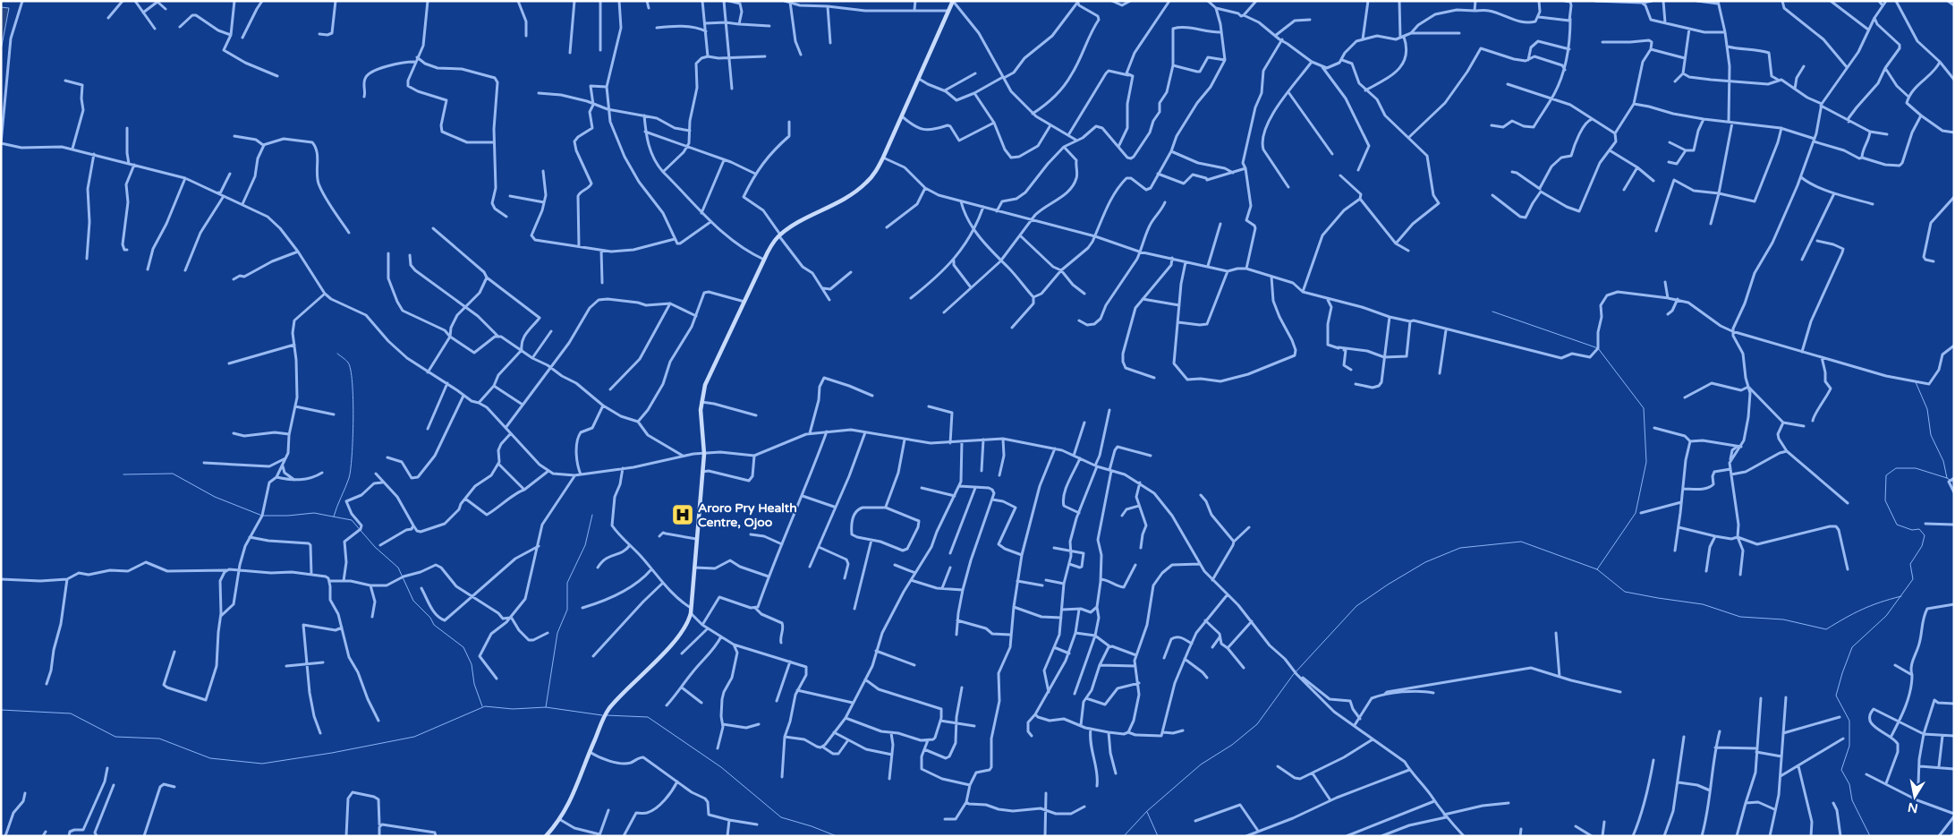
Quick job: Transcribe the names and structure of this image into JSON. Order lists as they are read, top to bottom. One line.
{"places":{"hospital":["Aroro Pry Health Centre, Ojoo"]},"north":"bottom"}
